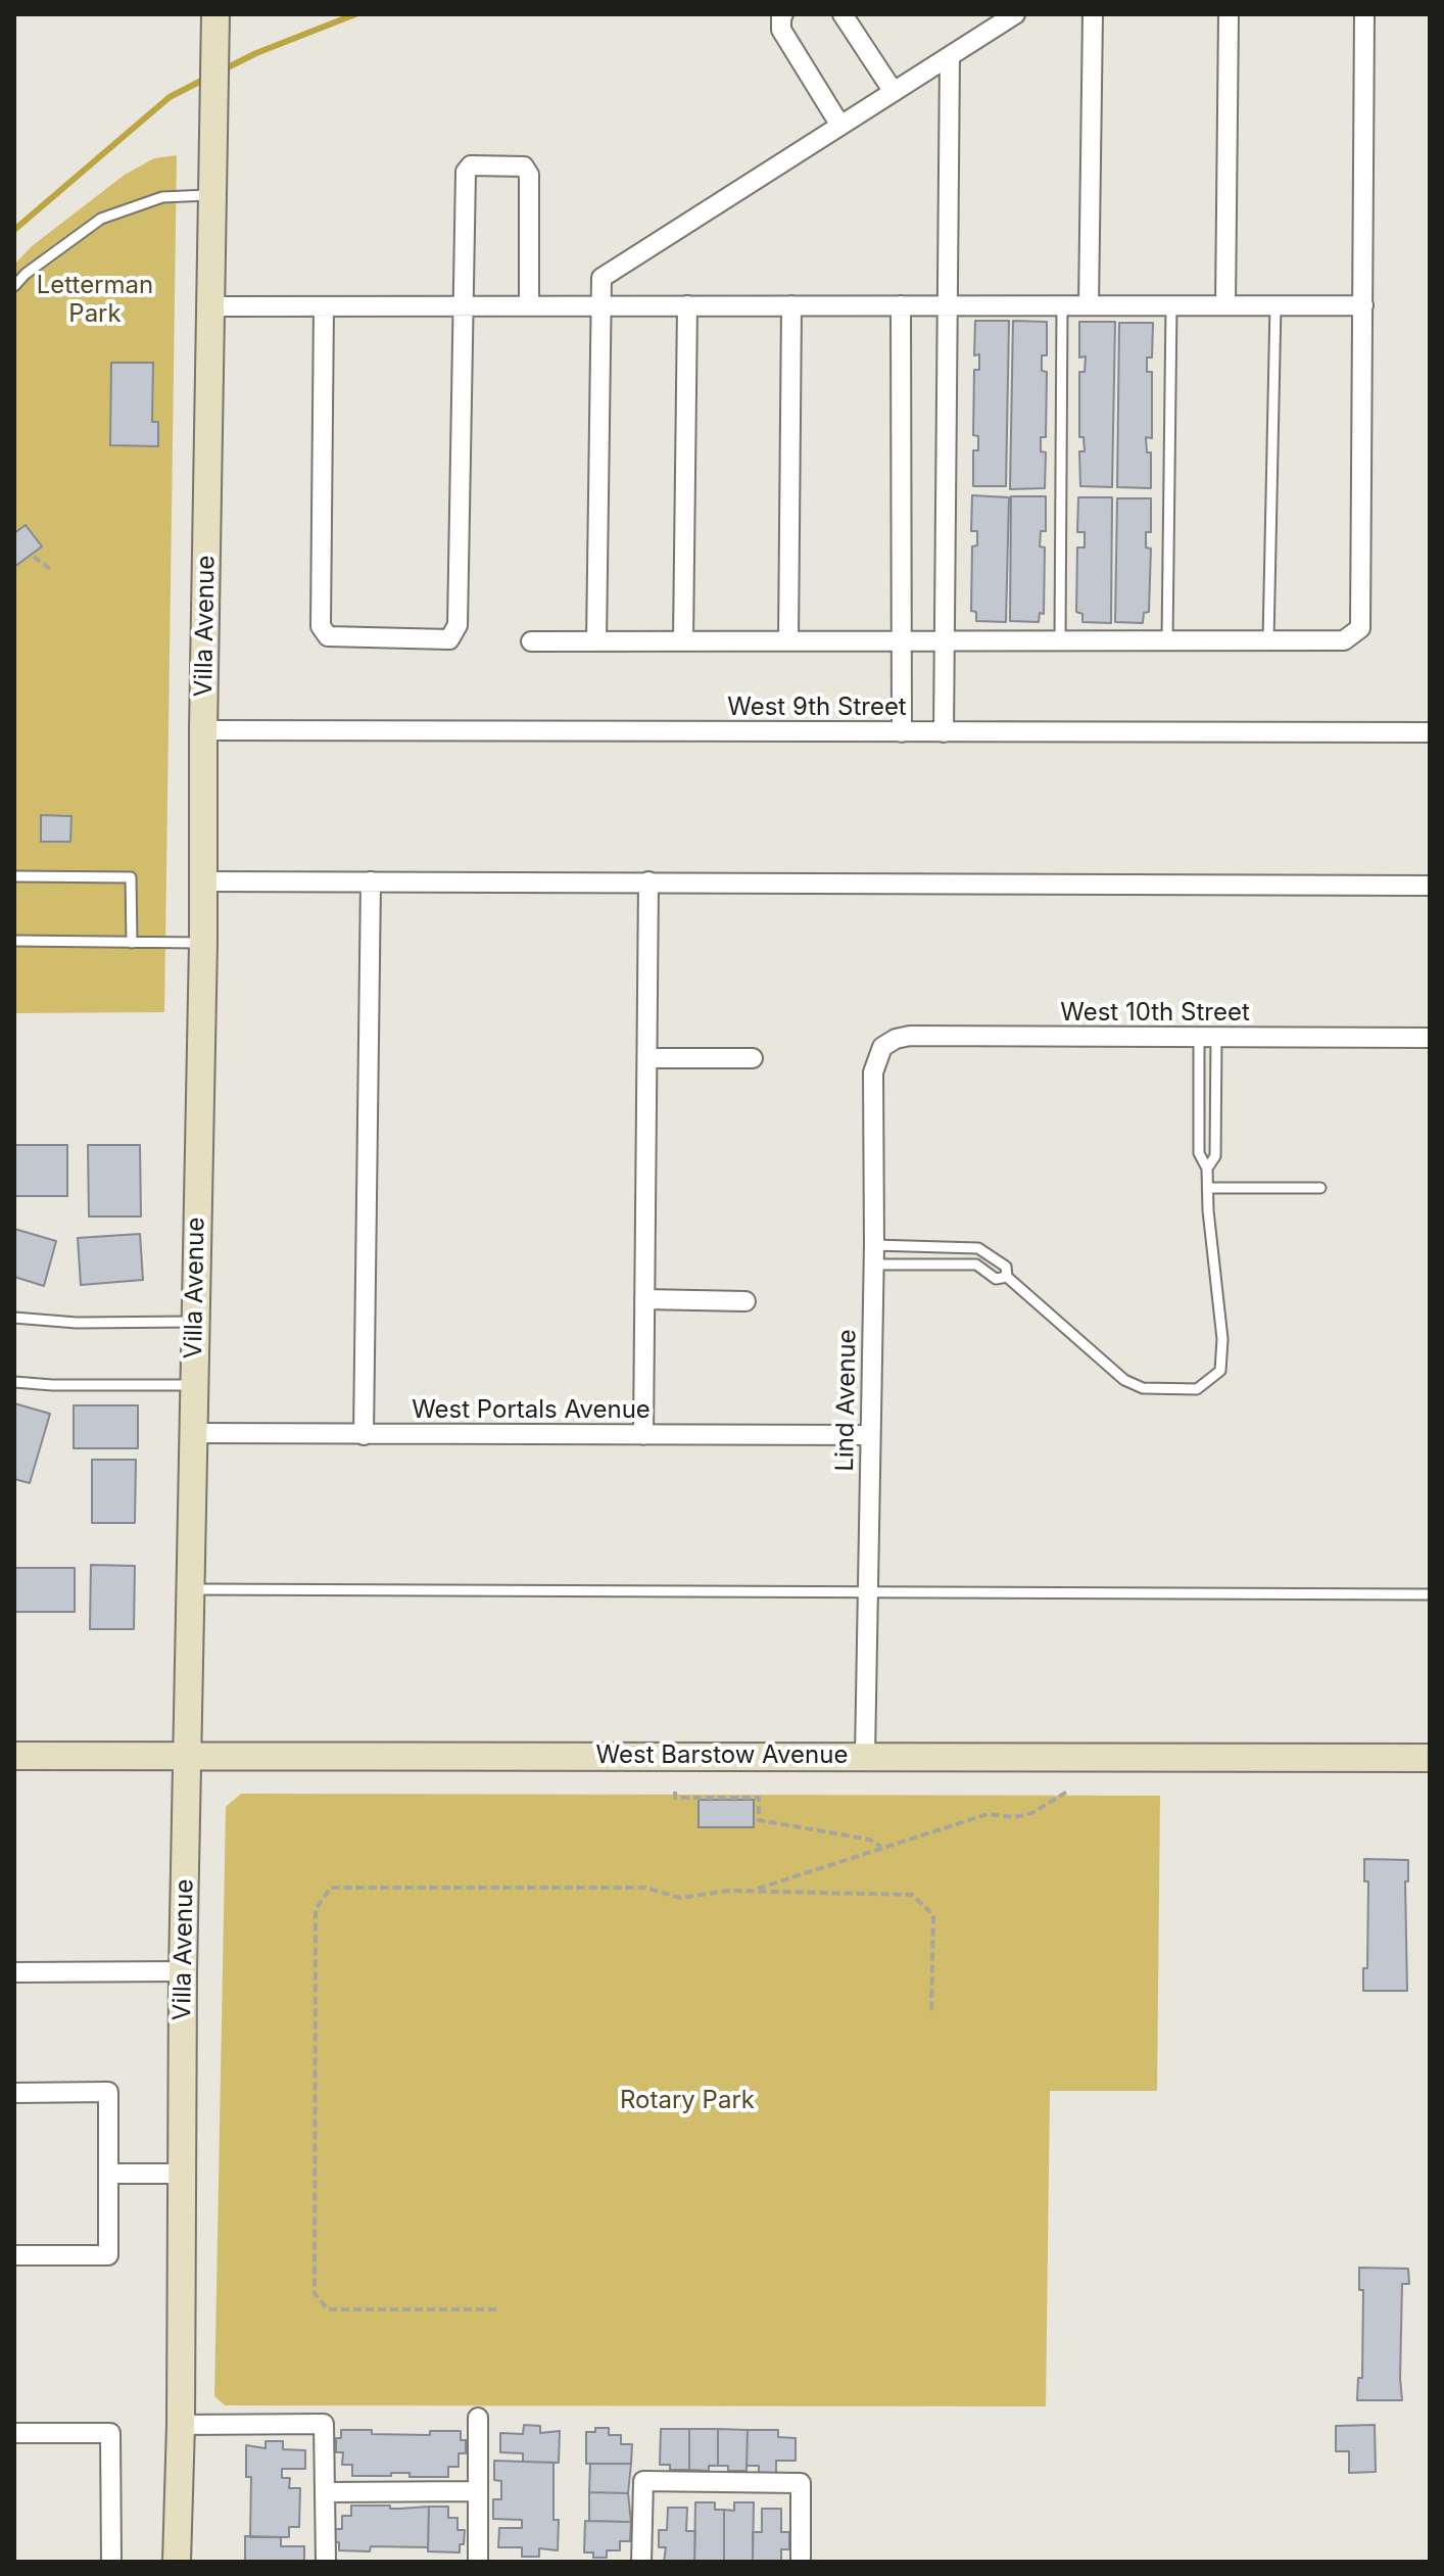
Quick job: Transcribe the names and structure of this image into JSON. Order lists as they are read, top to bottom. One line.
{"streets":{"main road":["Villa Avenue","West Barstow Avenue"],"street":["West 9th Street","West 10th Street","Lind Avenue","West Portals Avenue"]},"crossings":[["Villa Avenue","West 9th Street"],["Villa Avenue","West Portals Avenue"],["Villa Avenue","West Barstow Avenue"],["West 10th Street","Lind Avenue"],["Lind Avenue","West Portals Avenue"],["Lind Avenue","West Barstow Avenue"]],"parks":["Letterman Park","Rotary Park"]}
